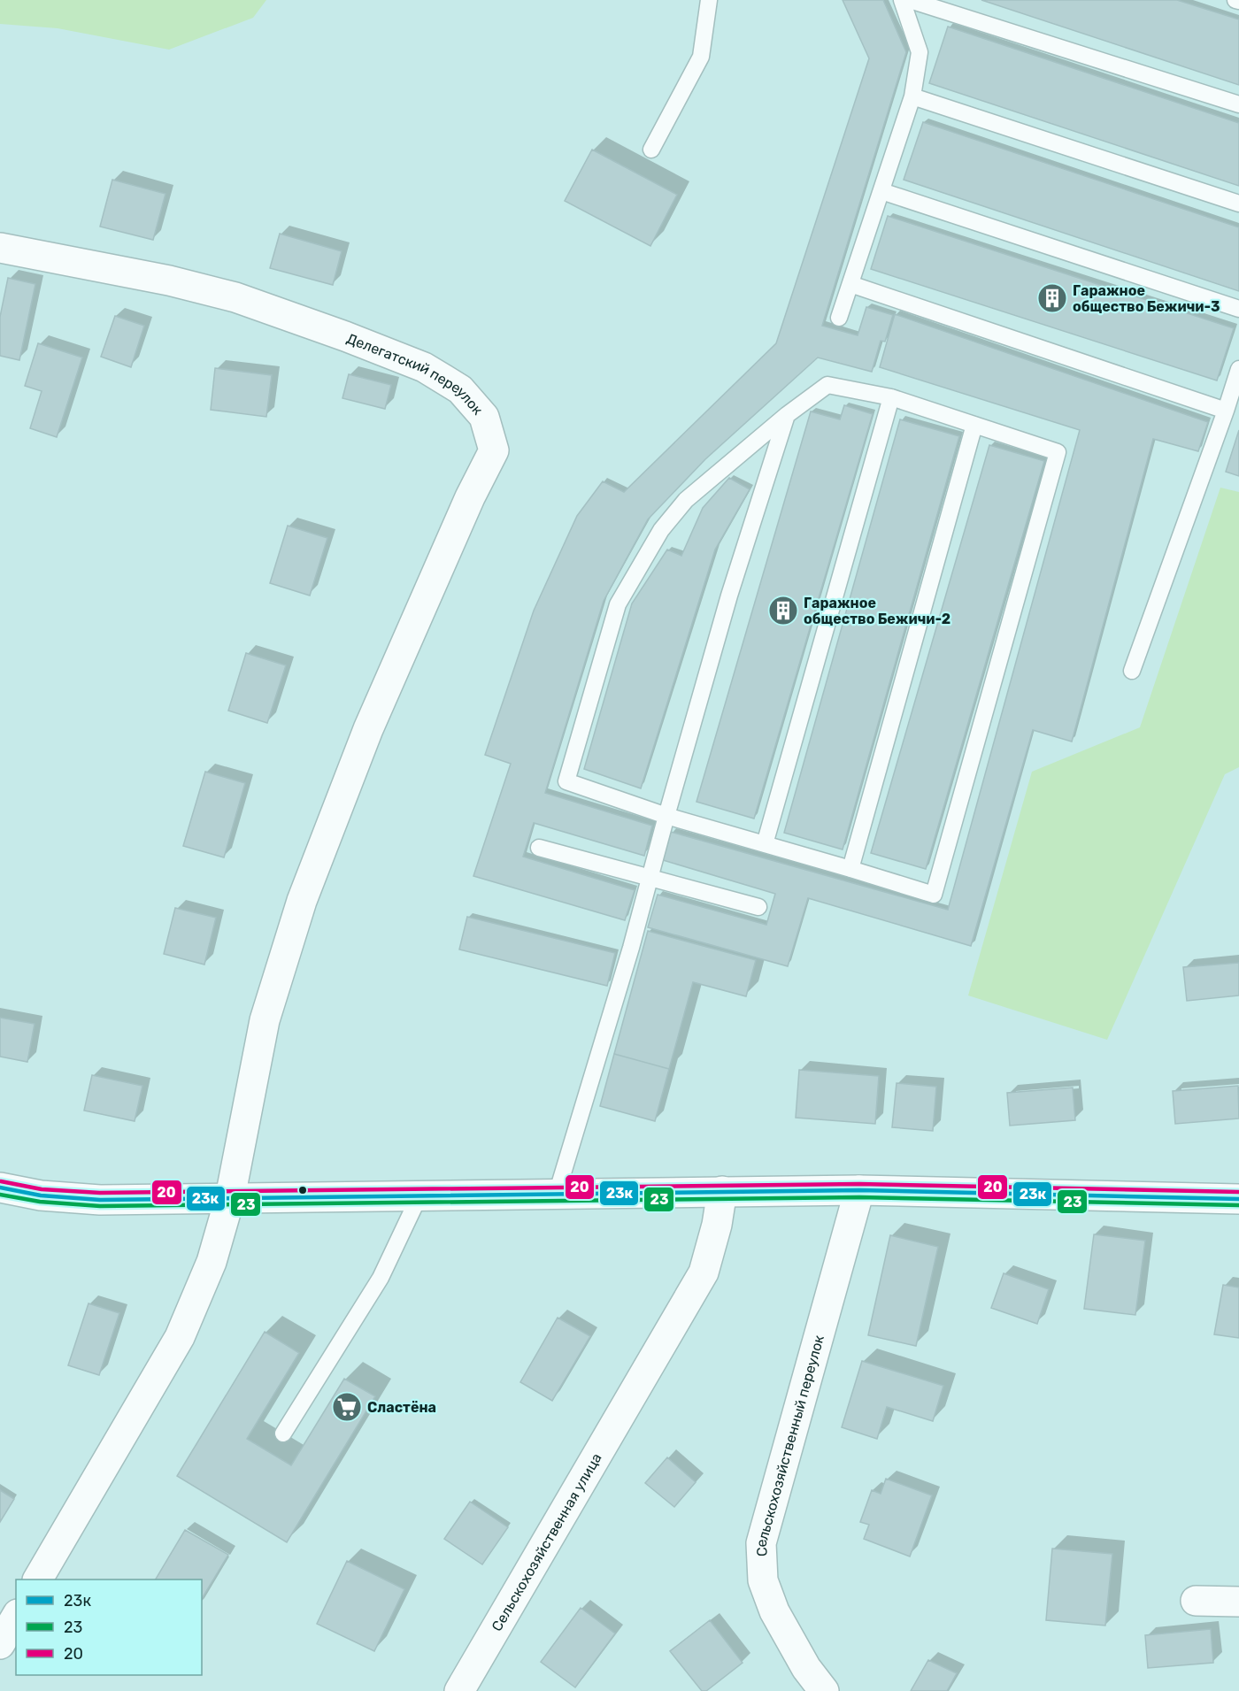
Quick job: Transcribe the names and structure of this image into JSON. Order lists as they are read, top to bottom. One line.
{"streets":{"street":["Делегатский переулок","Сельскохозяйственный переулок","Сельскохозяйственная улица"]},"places":{"building":["Гаражное общество Бежичи-3","Гаражное общество Бежичи-2"],"supermarket":["Сластёна"]},"lines":["transit line 20","transit line 23к","transit line 23"],"legend":["23к","23","20"]}
